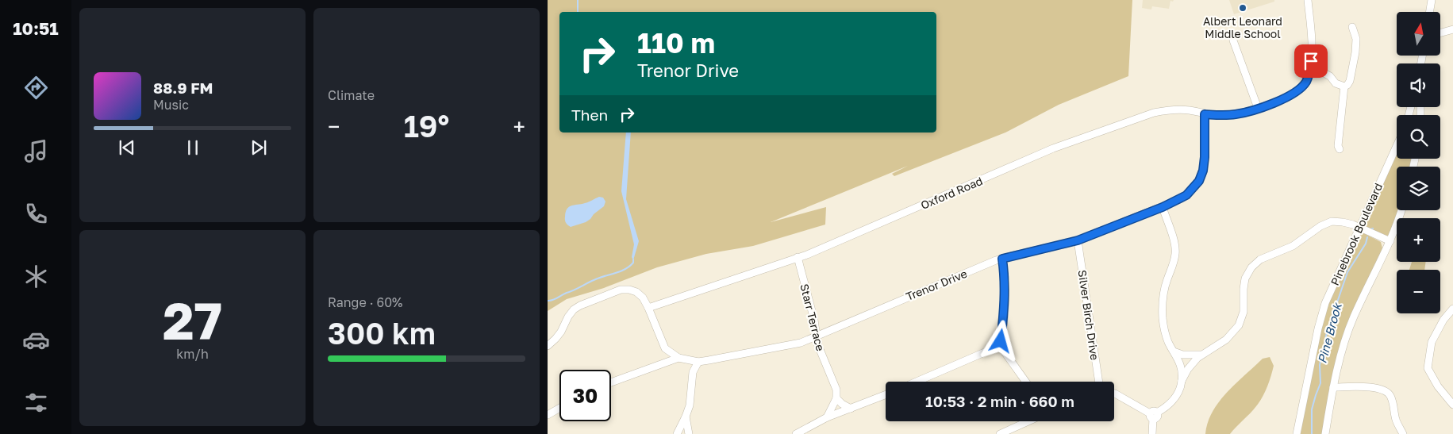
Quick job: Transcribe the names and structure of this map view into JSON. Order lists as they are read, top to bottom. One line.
{"streets":{"street":["Oxford Road","Pinebrook Boulevard","Trenor Drive","Silver Birch Drive","Starr Terrace"]},"crossings":[["Oxford Road","Trenor Drive"],["Oxford Road","Starr Terrace"],["Trenor Drive","Silver Birch Drive"],["Trenor Drive","Starr Terrace"]],"water":["Pine Brook"],"places":["Albert Leonard Middle School"],"north":"top","page":{"tabs":"10:51","tile":["Climate",["27","km/h"],["Range · 60%","300 km"]],"map_buttons":["+","−"],"turn":["110 m","Trenor Drive"],"song":["88.9 FM","Music"],"then":"Then","heat":["−","19°","+"],"limit":"30","trip":"10:53 · 2 min · 660 m"}}
